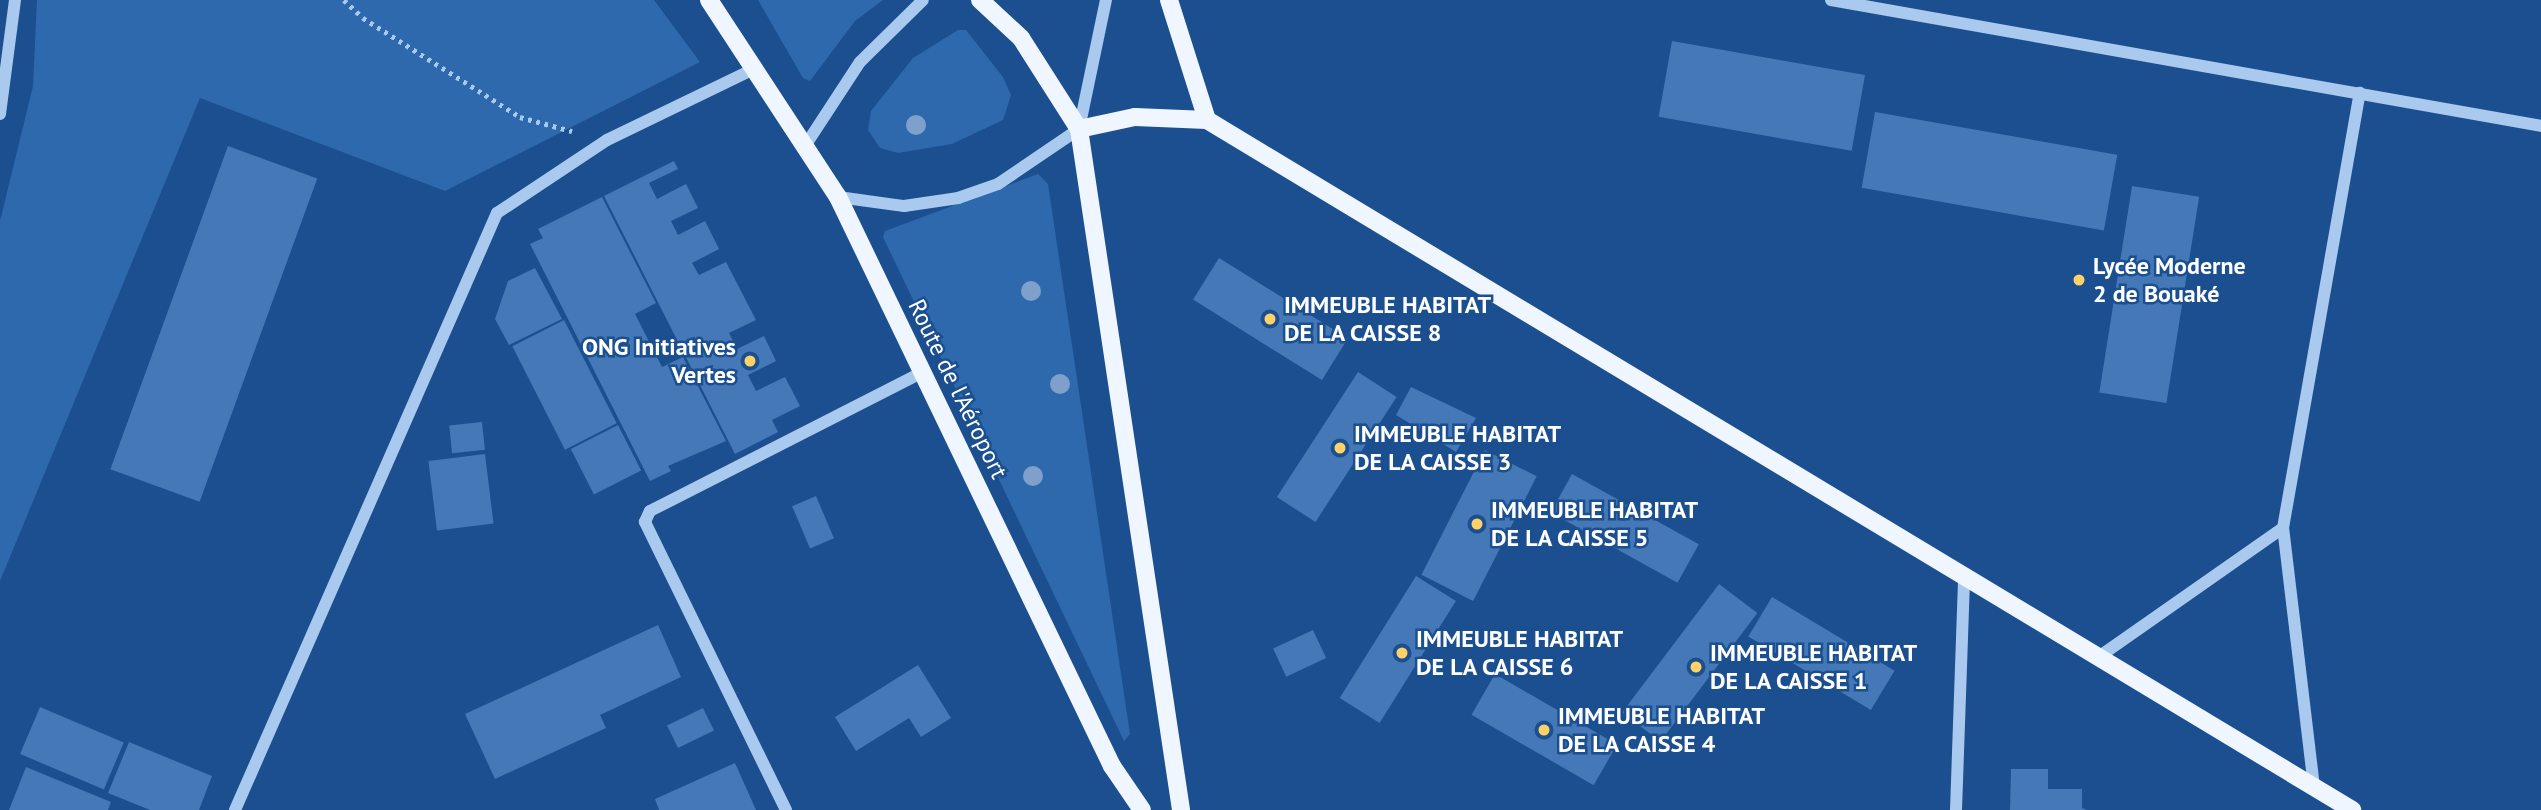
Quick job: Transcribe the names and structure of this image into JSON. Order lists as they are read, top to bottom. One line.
{"streets":{"main road":["Route de l'Aéroport"]},"places":["Lycée Moderne 2 de Bouaké","IMMEUBLE HABITAT DE LA CAISSE 8","ONG Initiatives Vertes","IMMEUBLE HABITAT DE LA CAISSE 3","IMMEUBLE HABITAT DE LA CAISSE 5","IMMEUBLE HABITAT DE LA CAISSE 6","IMMEUBLE HABITAT DE LA CAISSE 1","IMMEUBLE HABITAT DE LA CAISSE 4"]}
